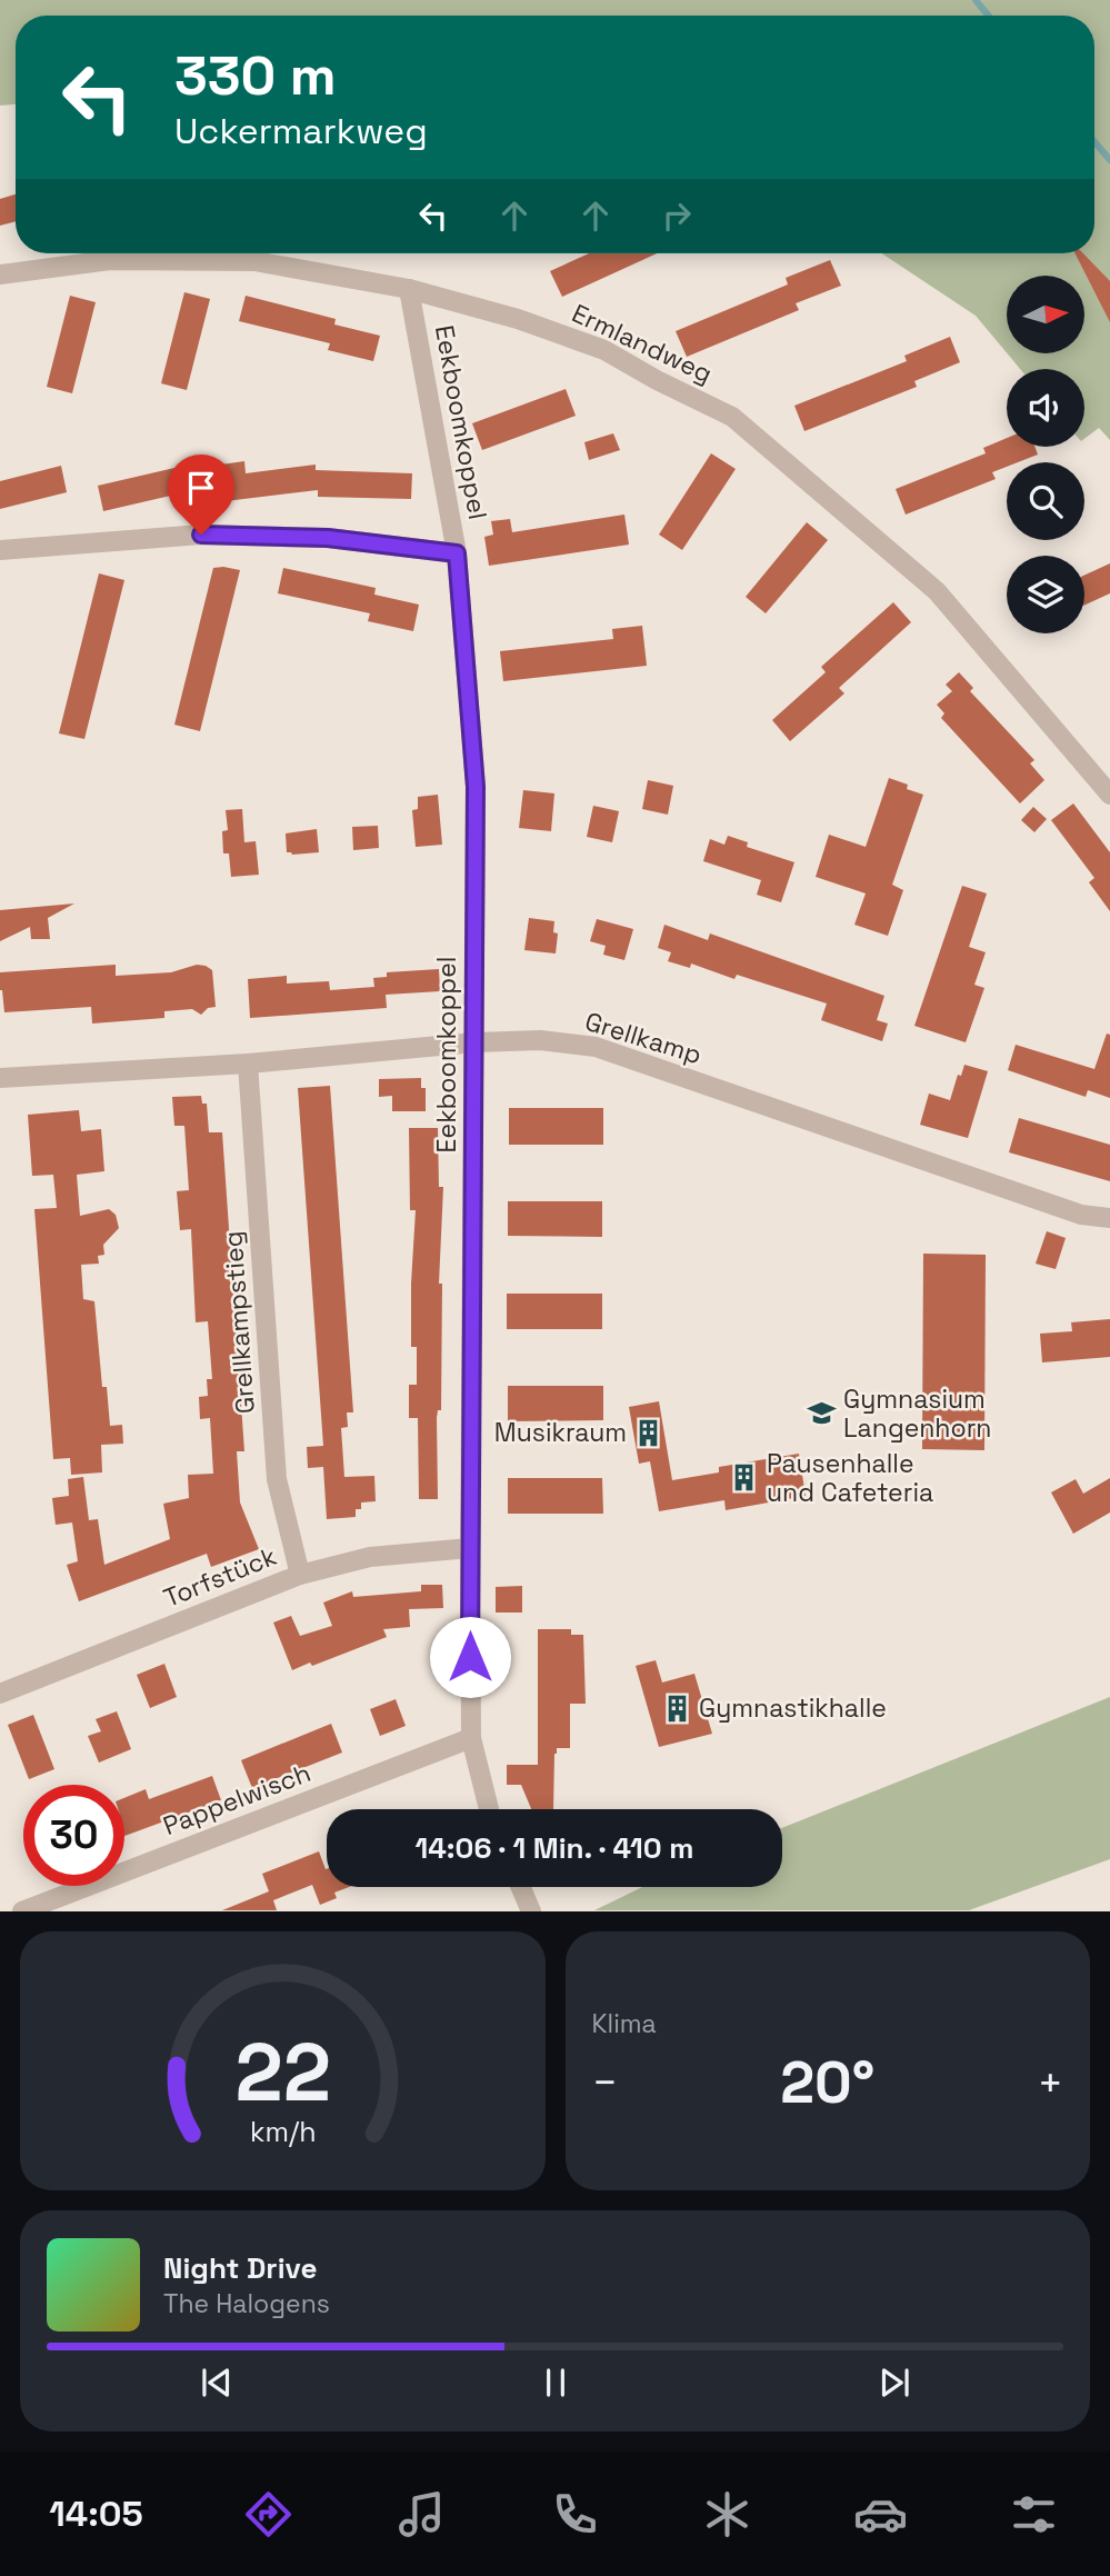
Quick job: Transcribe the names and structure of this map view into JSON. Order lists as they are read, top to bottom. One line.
{"streets":{"street":["Ermlandweg","Eekboomkoppel","Grellkamp","Grellkampstieg","Torfstück","Pappelwisch"]},"crossings":[["Ermlandweg","Eekboomkoppel"],["Eekboomkoppel","Grellkamp"],["Eekboomkoppel","Torfstück"],["Eekboomkoppel","Pappelwisch"],["Grellkamp","Grellkampstieg"],["Grellkampstieg","Torfstück"]],"places":{"school or university":["Gymnasium Langenhorn"],"building":["Musikraum","Pausenhalle und Cafeteria","Gymnastikhalle"]},"north":"right","page":{"turn":["330 m","Uckermarkweg"],"limit":"30","trip":"14:06 · 1 Min. · 410 m","tile":"Klima","heat":["−","20°","+"],"song":["Night Drive","The Halogens"],"tabs":"14:05","gauge":["22","km/h"]}}
